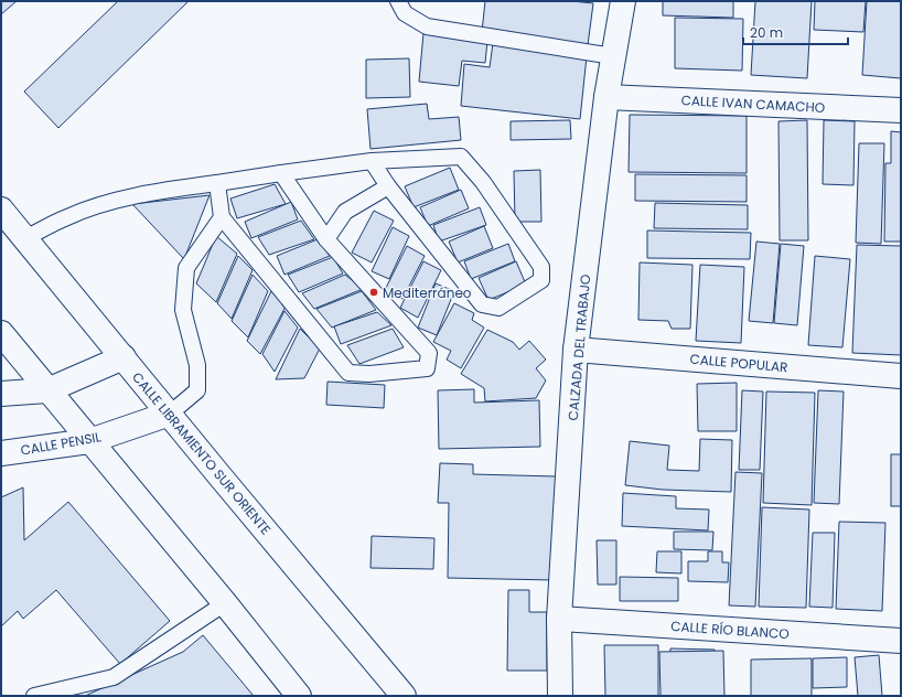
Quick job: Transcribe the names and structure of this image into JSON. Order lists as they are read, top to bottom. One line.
{"streets":{"street":["CALLE IVAN CAMACHO","CALZADA DEL TRABAJO","CALLE POPULAR","CALLE PENSIL","CALLE LIBRAMIENTO SUR ORIENTE","CALLE RÍO BLANCO"]},"crossings":[["CALLE IVAN CAMACHO","CALZADA DEL TRABAJO"],["CALZADA DEL TRABAJO","CALLE POPULAR"],["CALZADA DEL TRABAJO","CALLE RÍO BLANCO"],["CALLE PENSIL","CALLE LIBRAMIENTO SUR ORIENTE"]],"places":["Mediterráneo"],"scale_bar":"20 m"}
